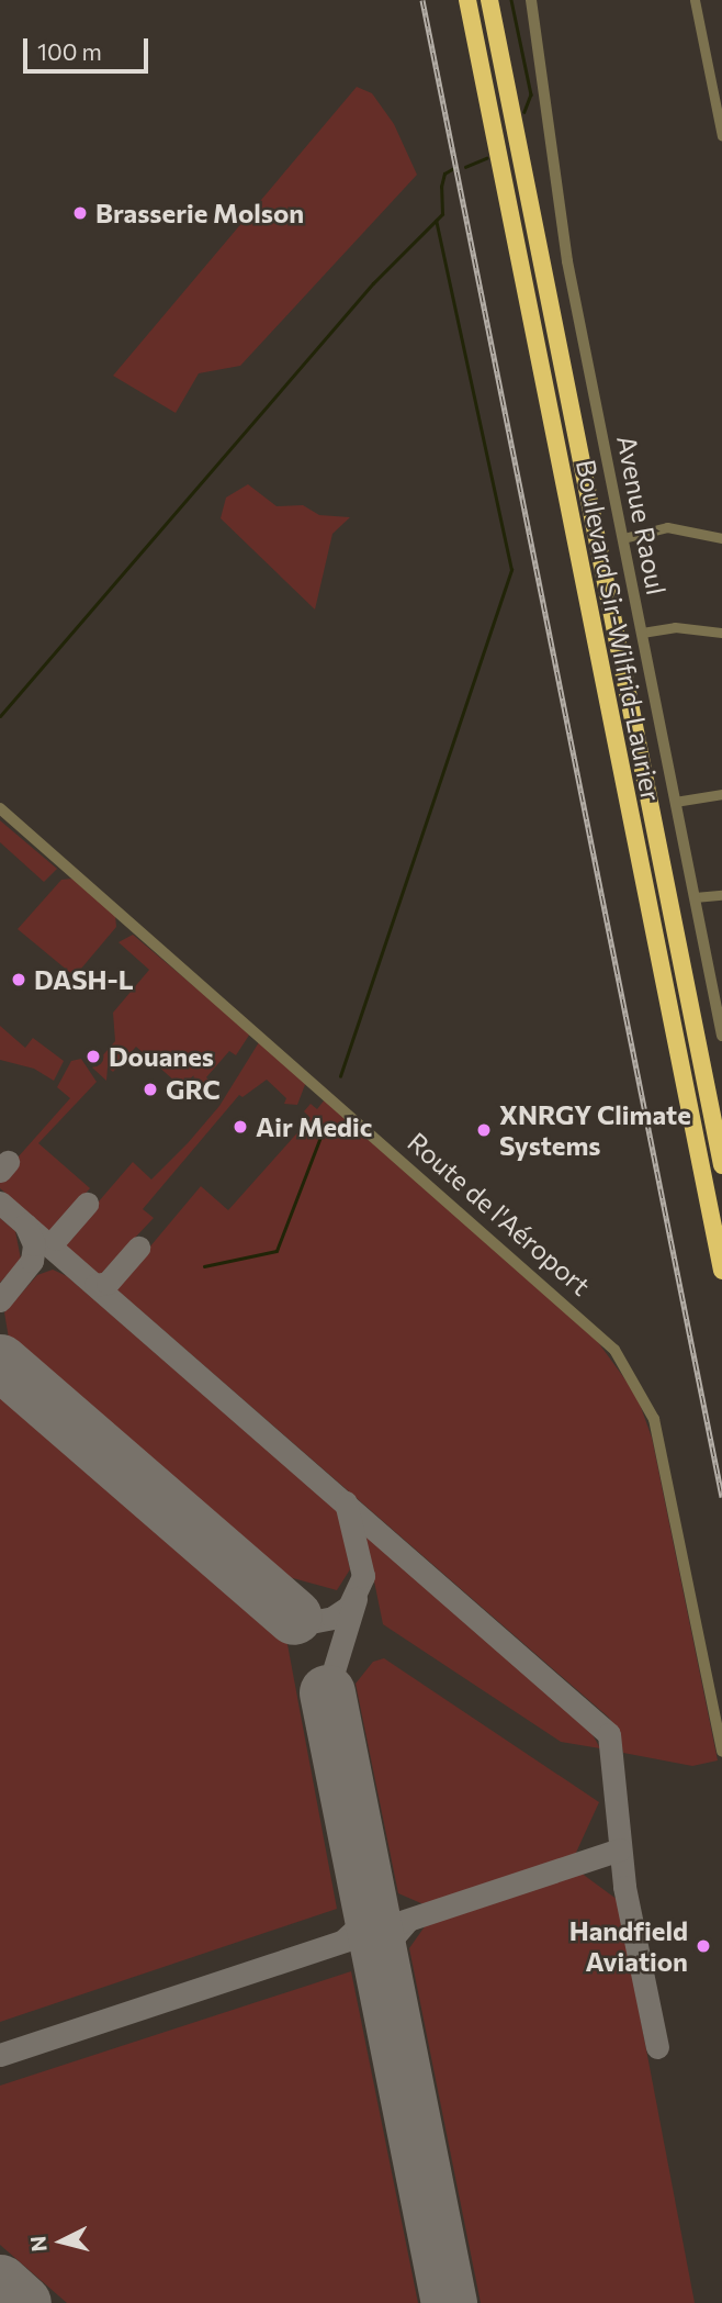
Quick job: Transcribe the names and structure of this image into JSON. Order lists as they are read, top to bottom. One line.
{"streets":{"highway":["Boulevard Sir-Wilfrid-Laurier"],"street":["Avenue Raoul","Route de l'Aéroport"]},"places":["Brasserie Molson","DASH-L","Douanes","GRC","Air Medic","XNRGY Climate Systems","Handfield Aviation"],"scale_bar":"100 m","north":"left"}
